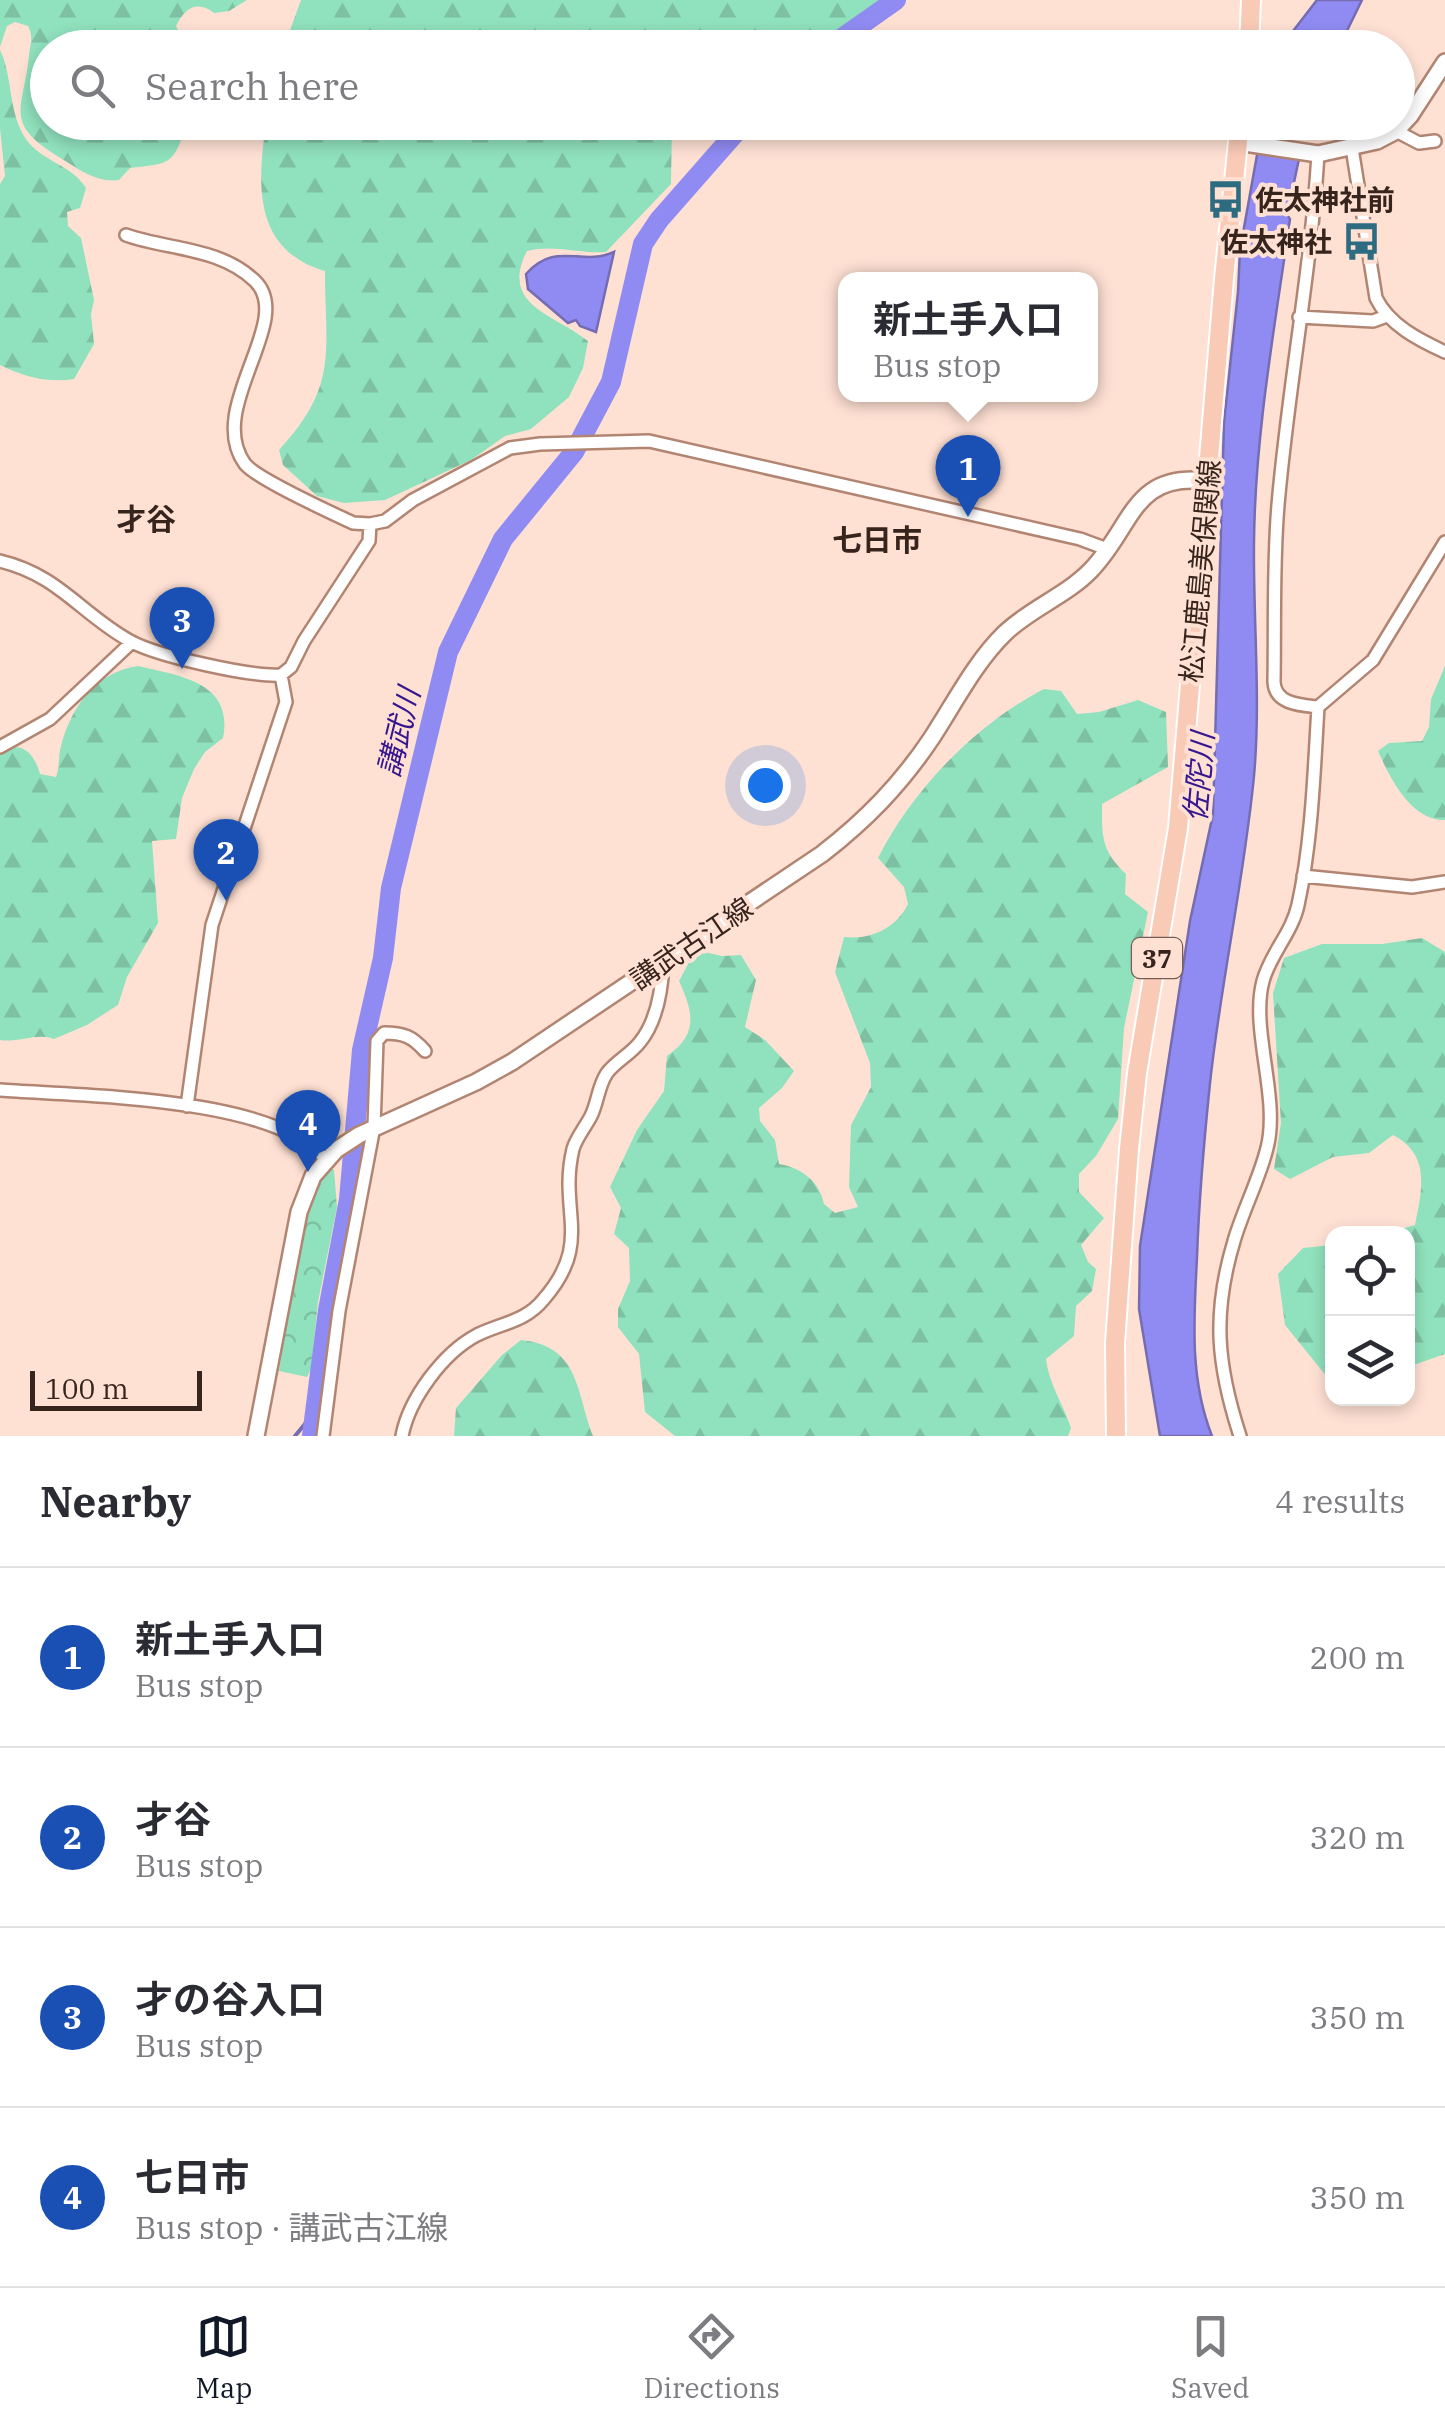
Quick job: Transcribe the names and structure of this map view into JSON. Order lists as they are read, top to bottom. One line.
{"streets":{"main road":["松江鹿島美保関線","講武古江線","37"]},"crossings":[["松江鹿島美保関線","講武古江線"]],"districts":["才谷","七日市"],"water":["講武川","佐陀川"],"places":{"bus stop":["佐太神社前","佐太神社"]},"scale_bar":"100 m","page":{"search":"Search here","popup":["新土手入口","Bus stop"],"pins":["1","3","2","4"],"scale":"100 m","heading":["Nearby","4 results"],"list":[{"mark":"1","name":"新土手入口","note":"Bus stop","value":"200 m"},{"mark":"2","name":"才谷","note":"Bus stop","value":"320 m"},{"mark":"3","name":"才の谷入口","note":"Bus stop","value":"350 m"},{"mark":"4","name":"七日市","note":"Bus stop · 講武古江線","value":"350 m"}],"nav":["Map","Directions","Saved"]}}
